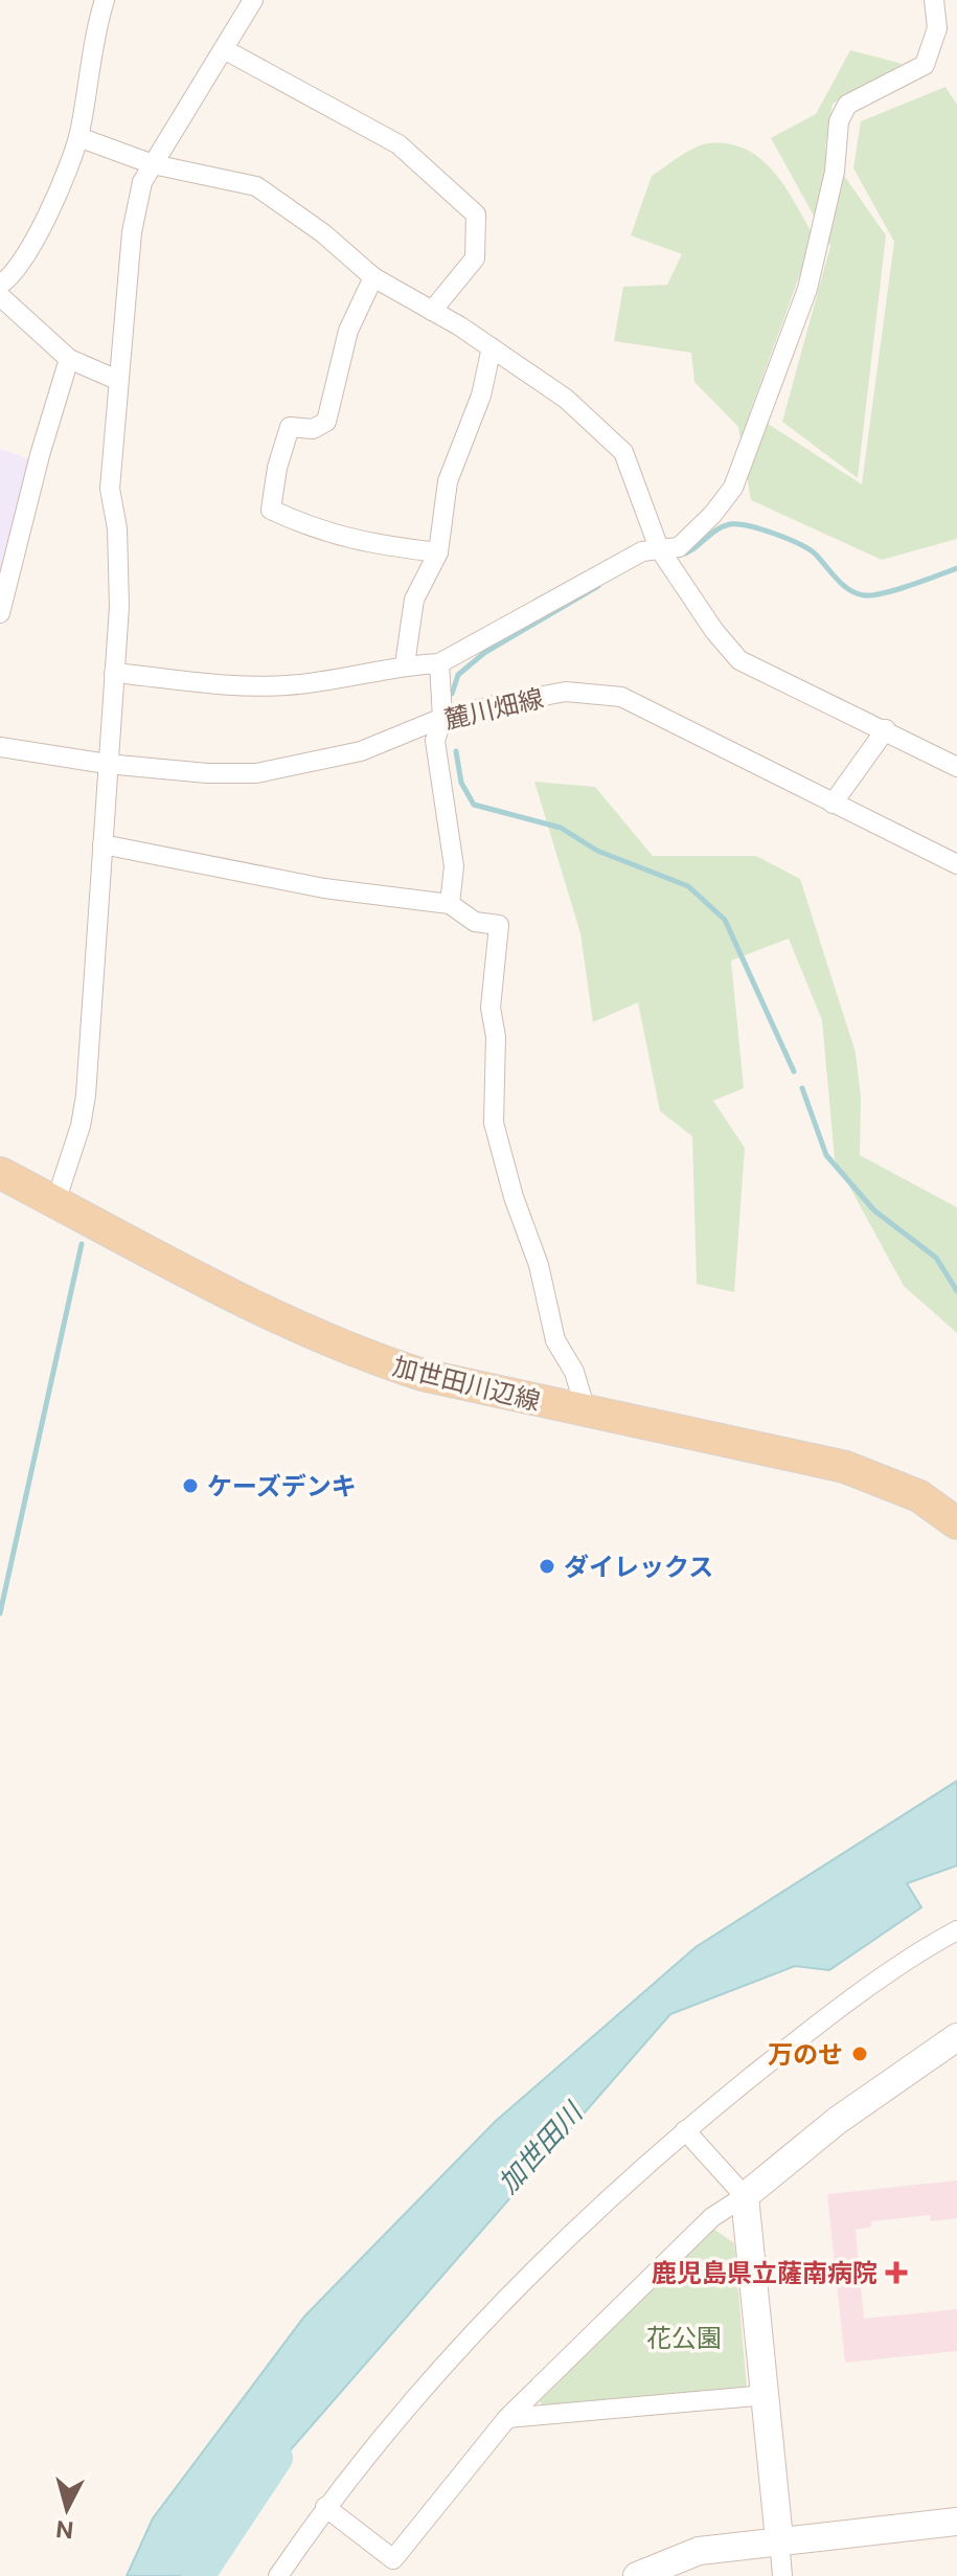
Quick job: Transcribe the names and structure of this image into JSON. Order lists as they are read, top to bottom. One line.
{"streets":{"main road":["加世田川辺線"],"street":["麓川畑線"]},"water":["加世田川"],"parks":["花公園"],"places":{"other":["ケーズデンキ","ダイレックス","万のせ"],"health":["鹿児島県立薩南病院"]},"north":"bottom"}
